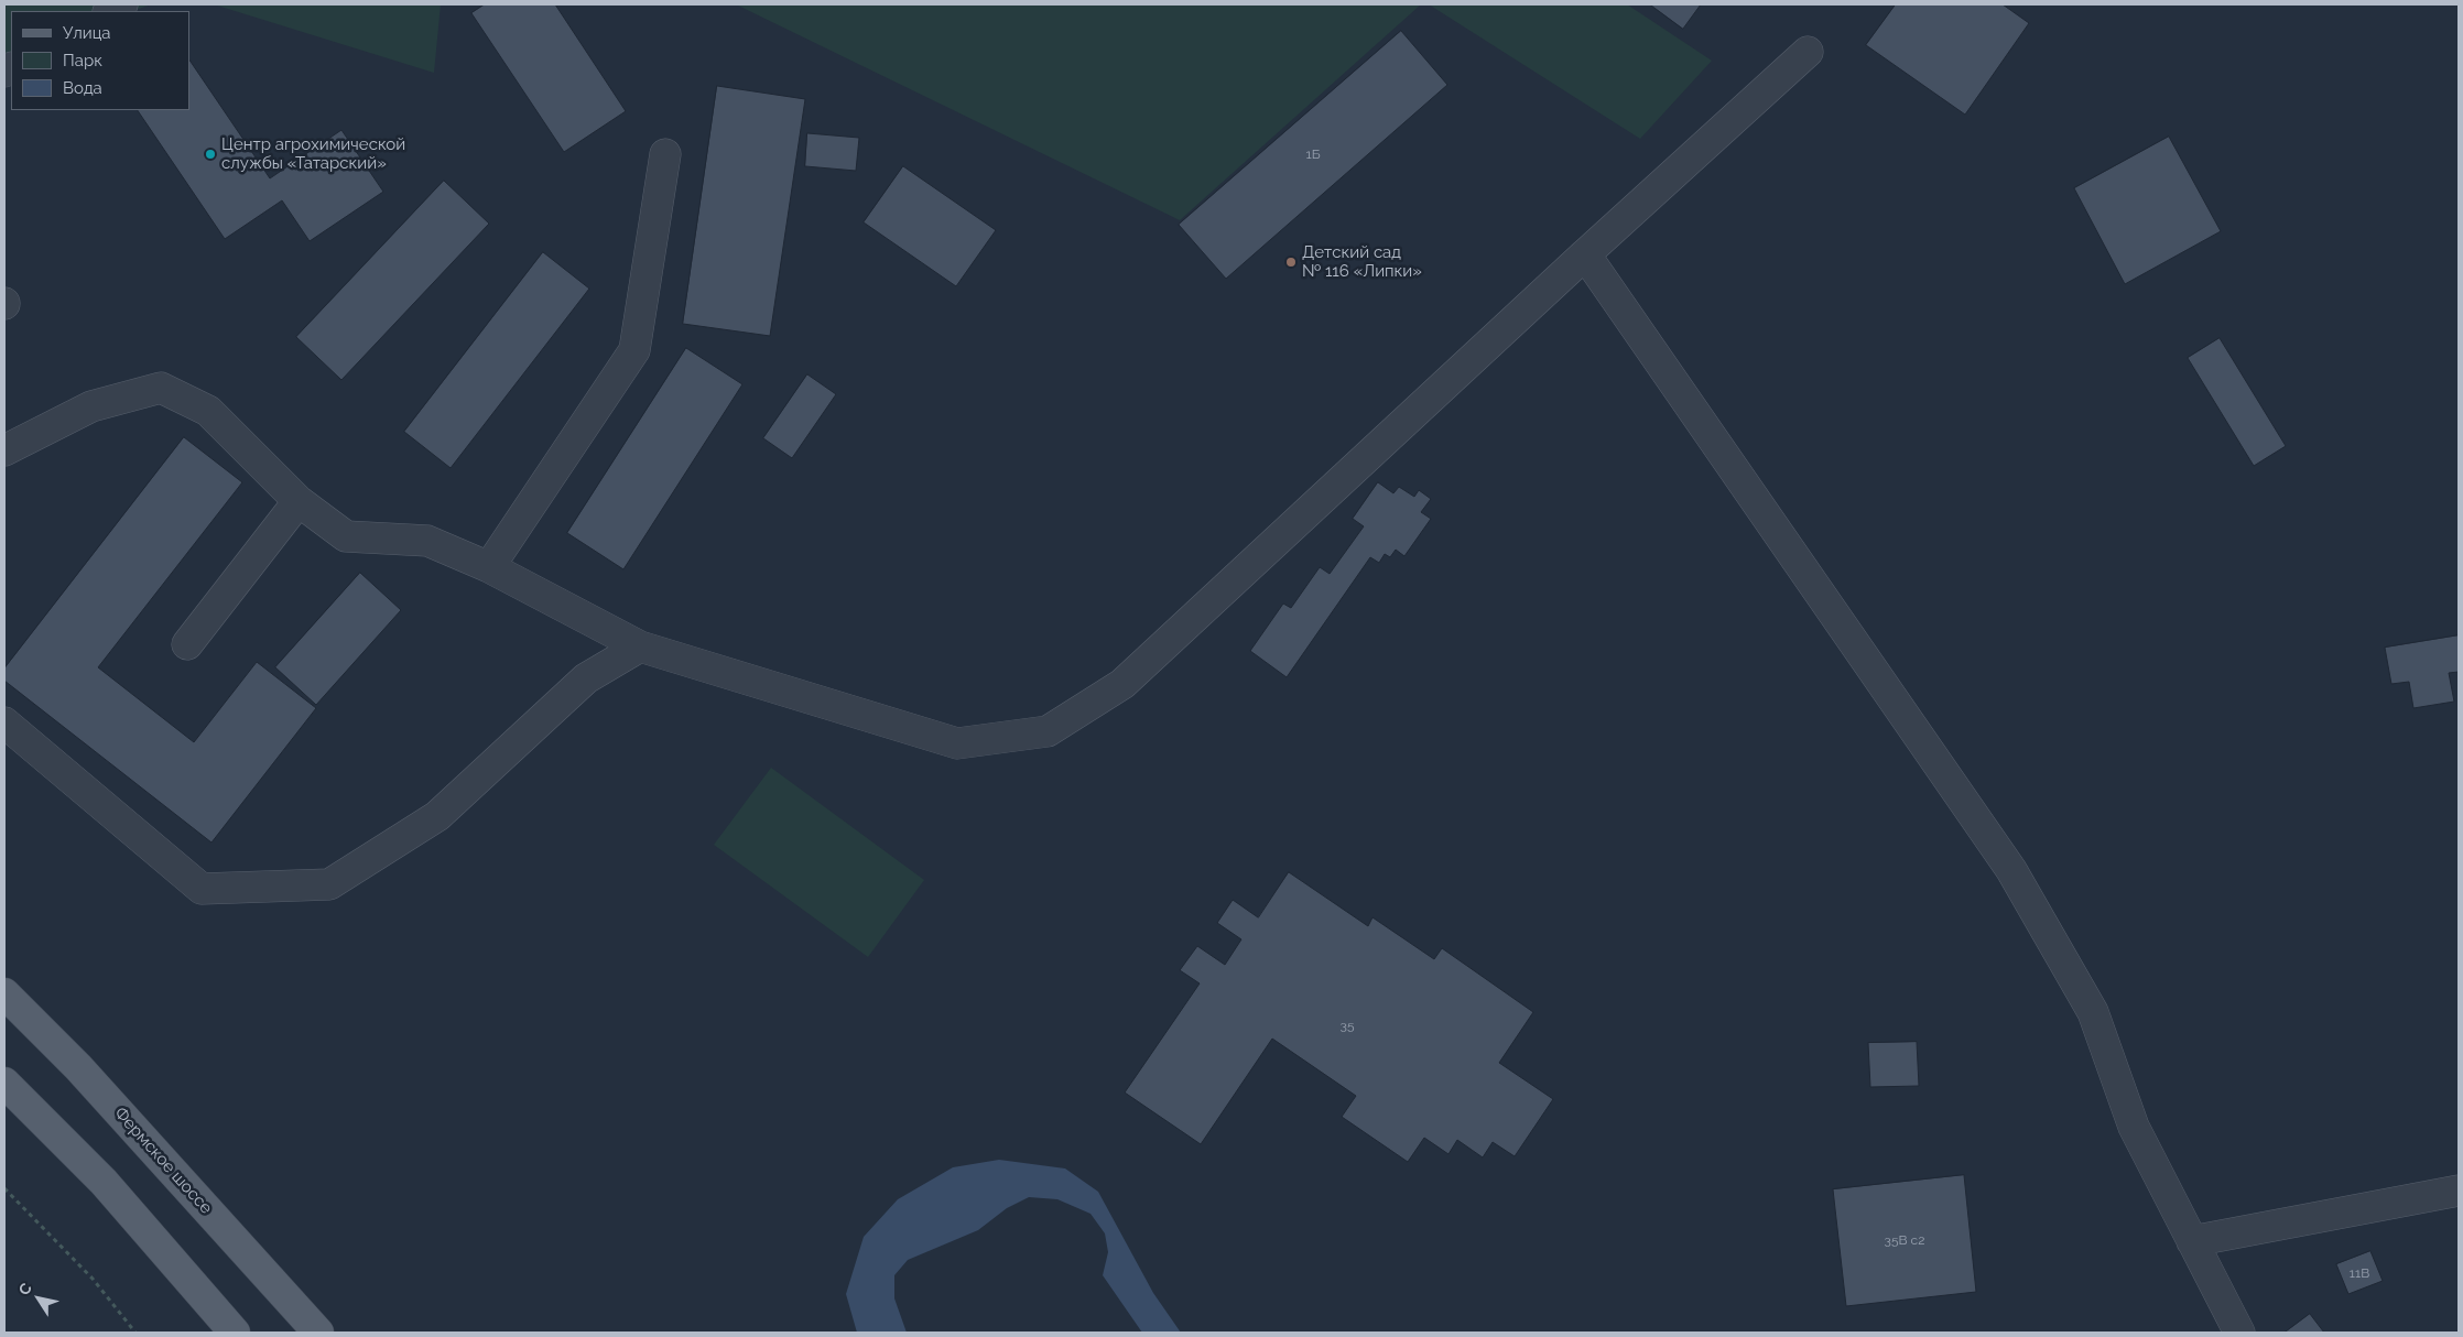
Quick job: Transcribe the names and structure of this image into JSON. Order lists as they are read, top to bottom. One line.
{"streets":{"main road":["Фермское шоссе"]},"places":["Центр агрохимической службы «Татарский»","Детский сад № 116 «Липки»"],"house_numbers":["1Б","35","35В с2","11В"],"legend":["Улица","Парк","Вода"],"north":"top left"}
